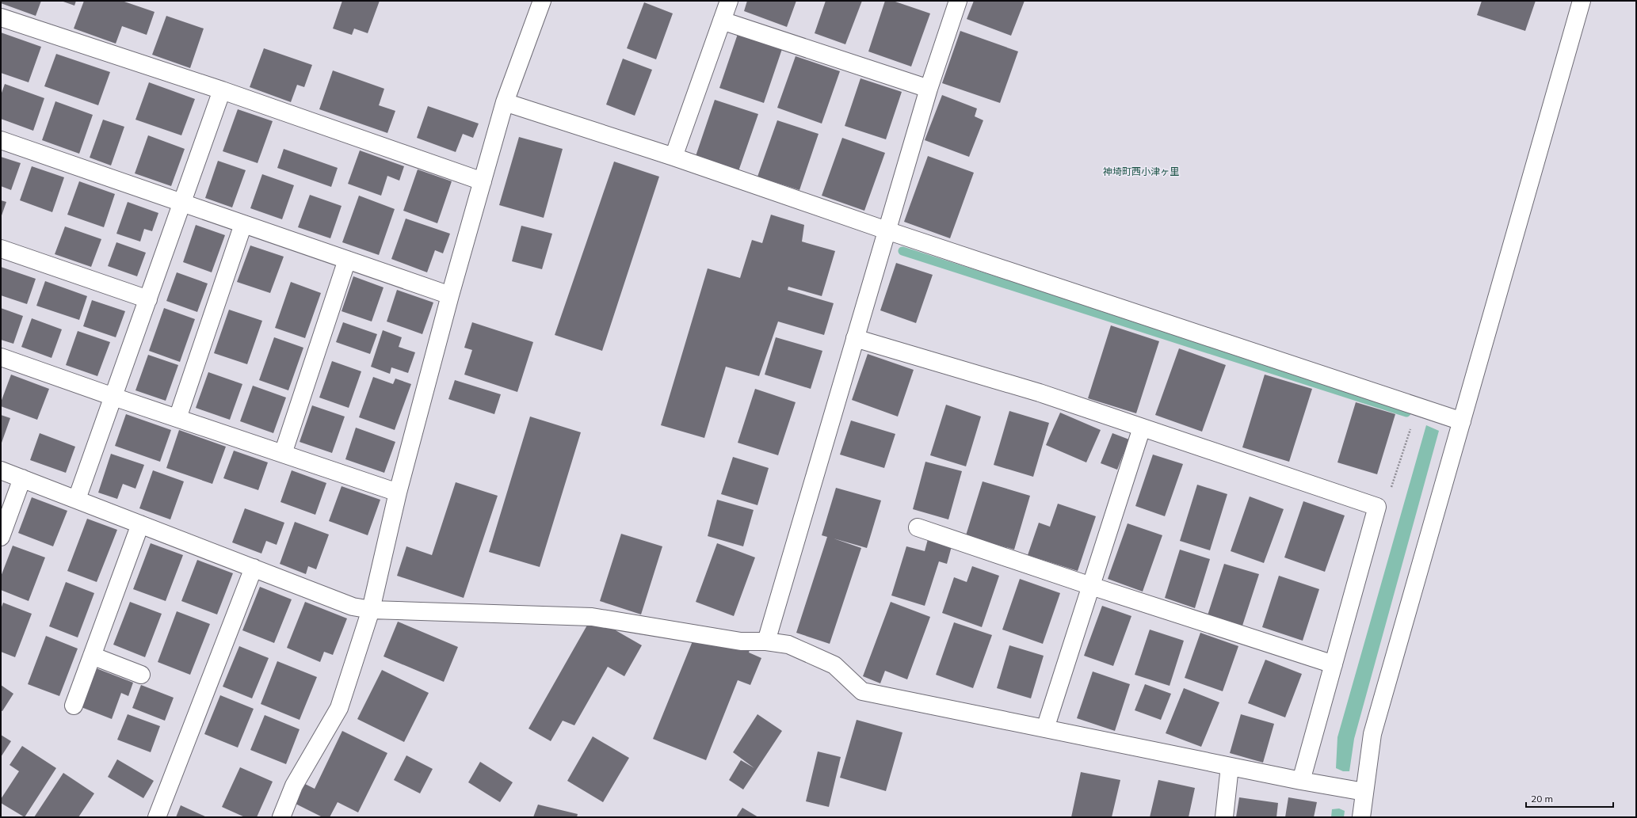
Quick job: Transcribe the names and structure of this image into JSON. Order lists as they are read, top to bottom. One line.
{"districts":["神埼町西小津ヶ里"],"scale_bar":"20 m"}
